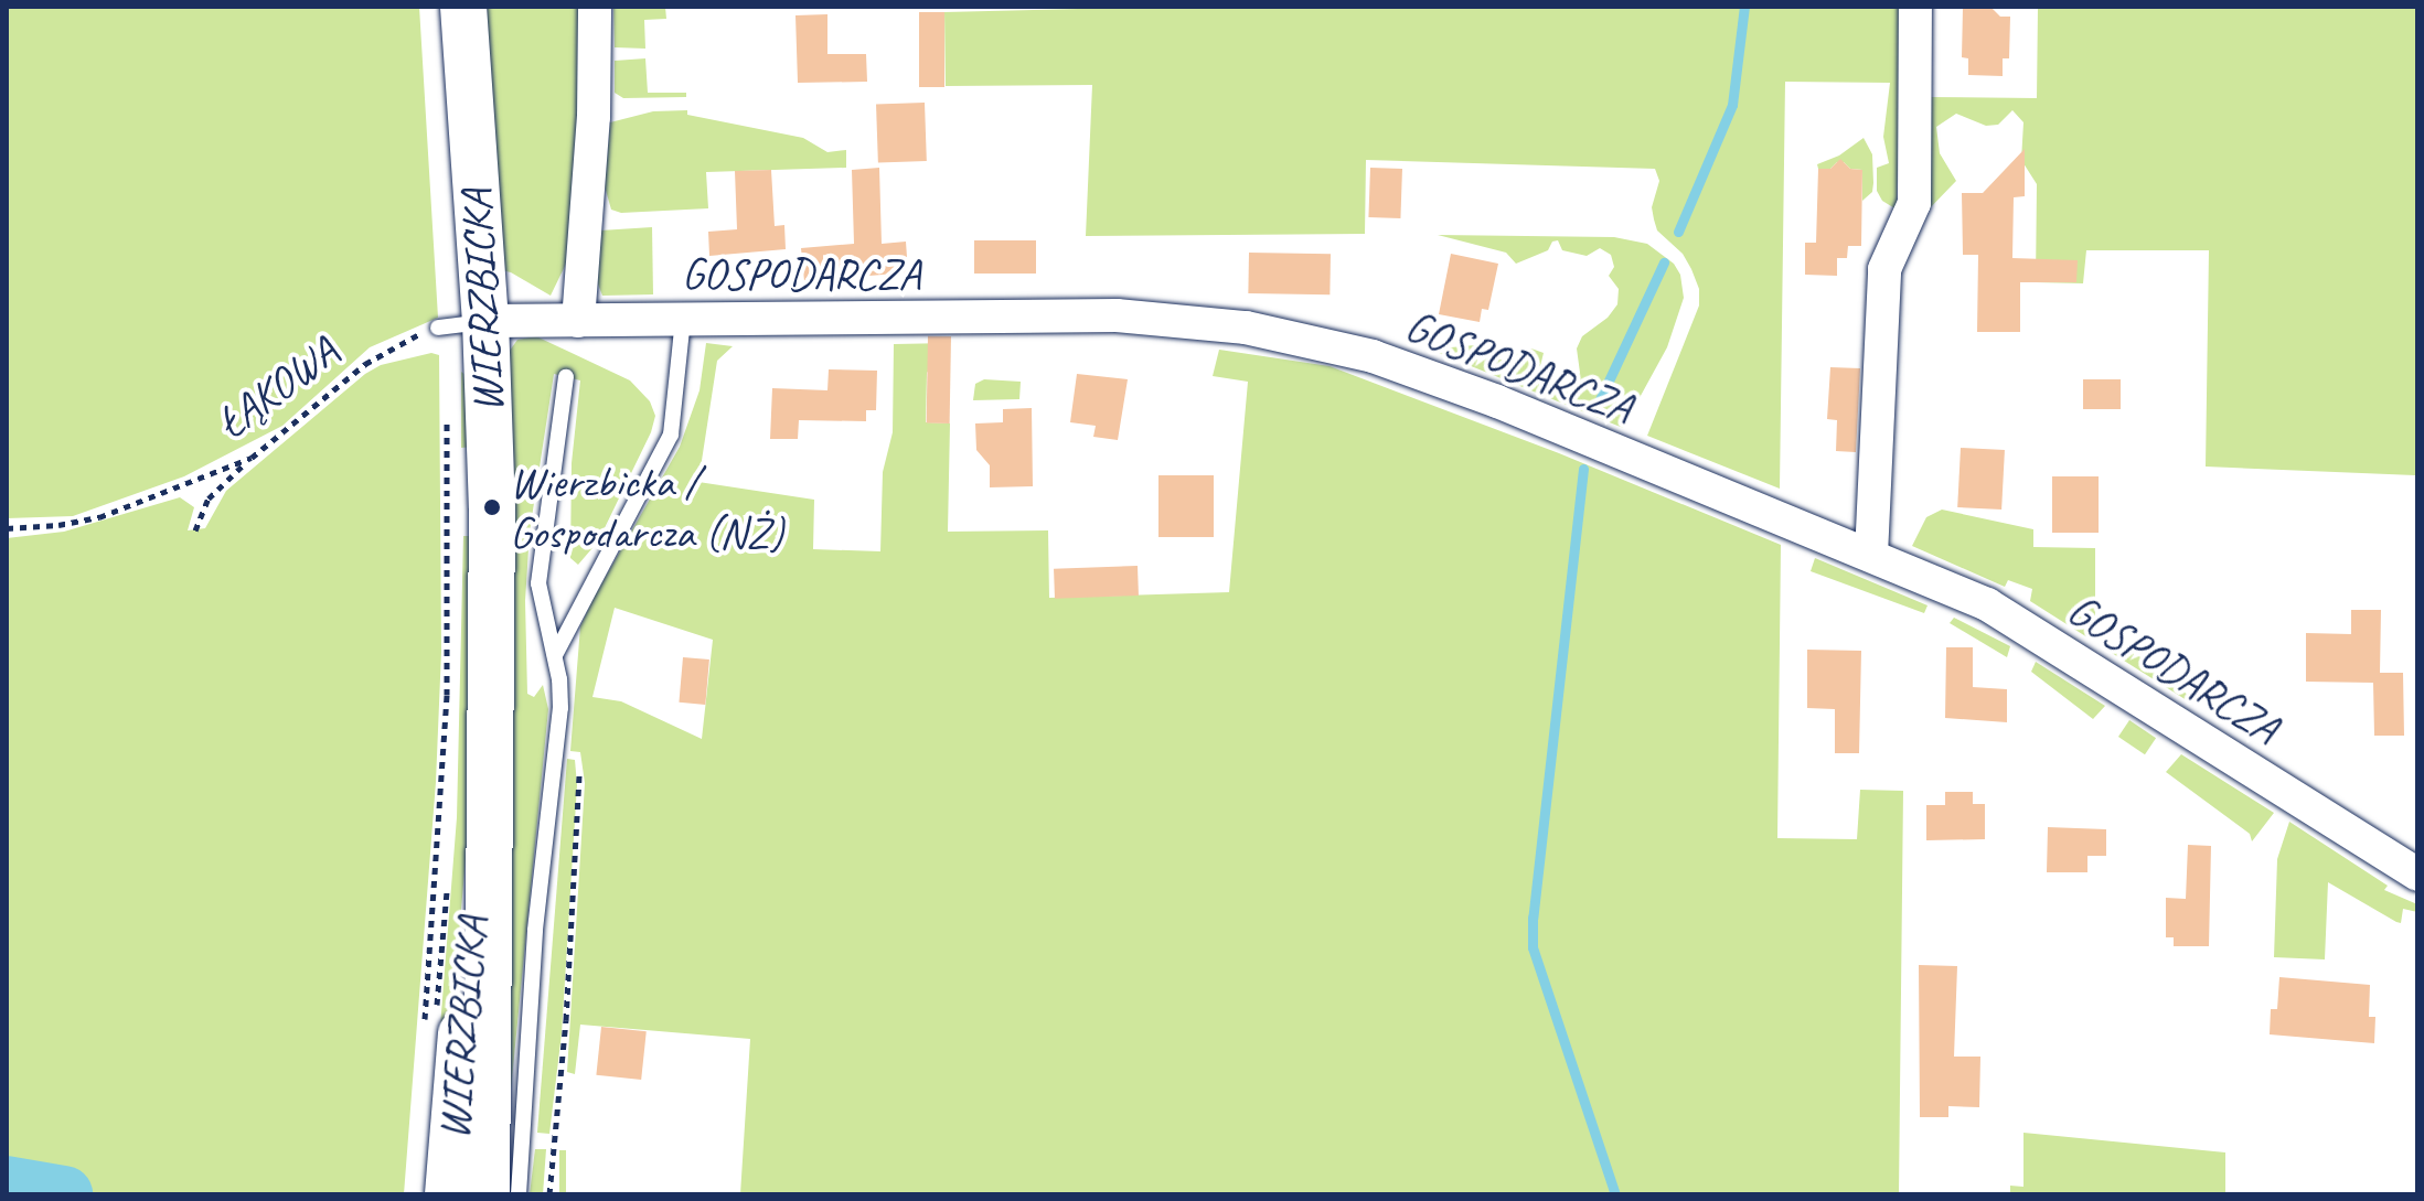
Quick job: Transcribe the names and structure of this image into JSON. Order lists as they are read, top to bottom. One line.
{"streets":{"street":["GOSPODARCZA","WIERZBICKA"],"path":["ŁĄKOWA"]},"crossings":[["GOSPODARCZA","WIERZBICKA"]],"places":["Wierzbicka / Gospodarcza (NŻ)"]}
